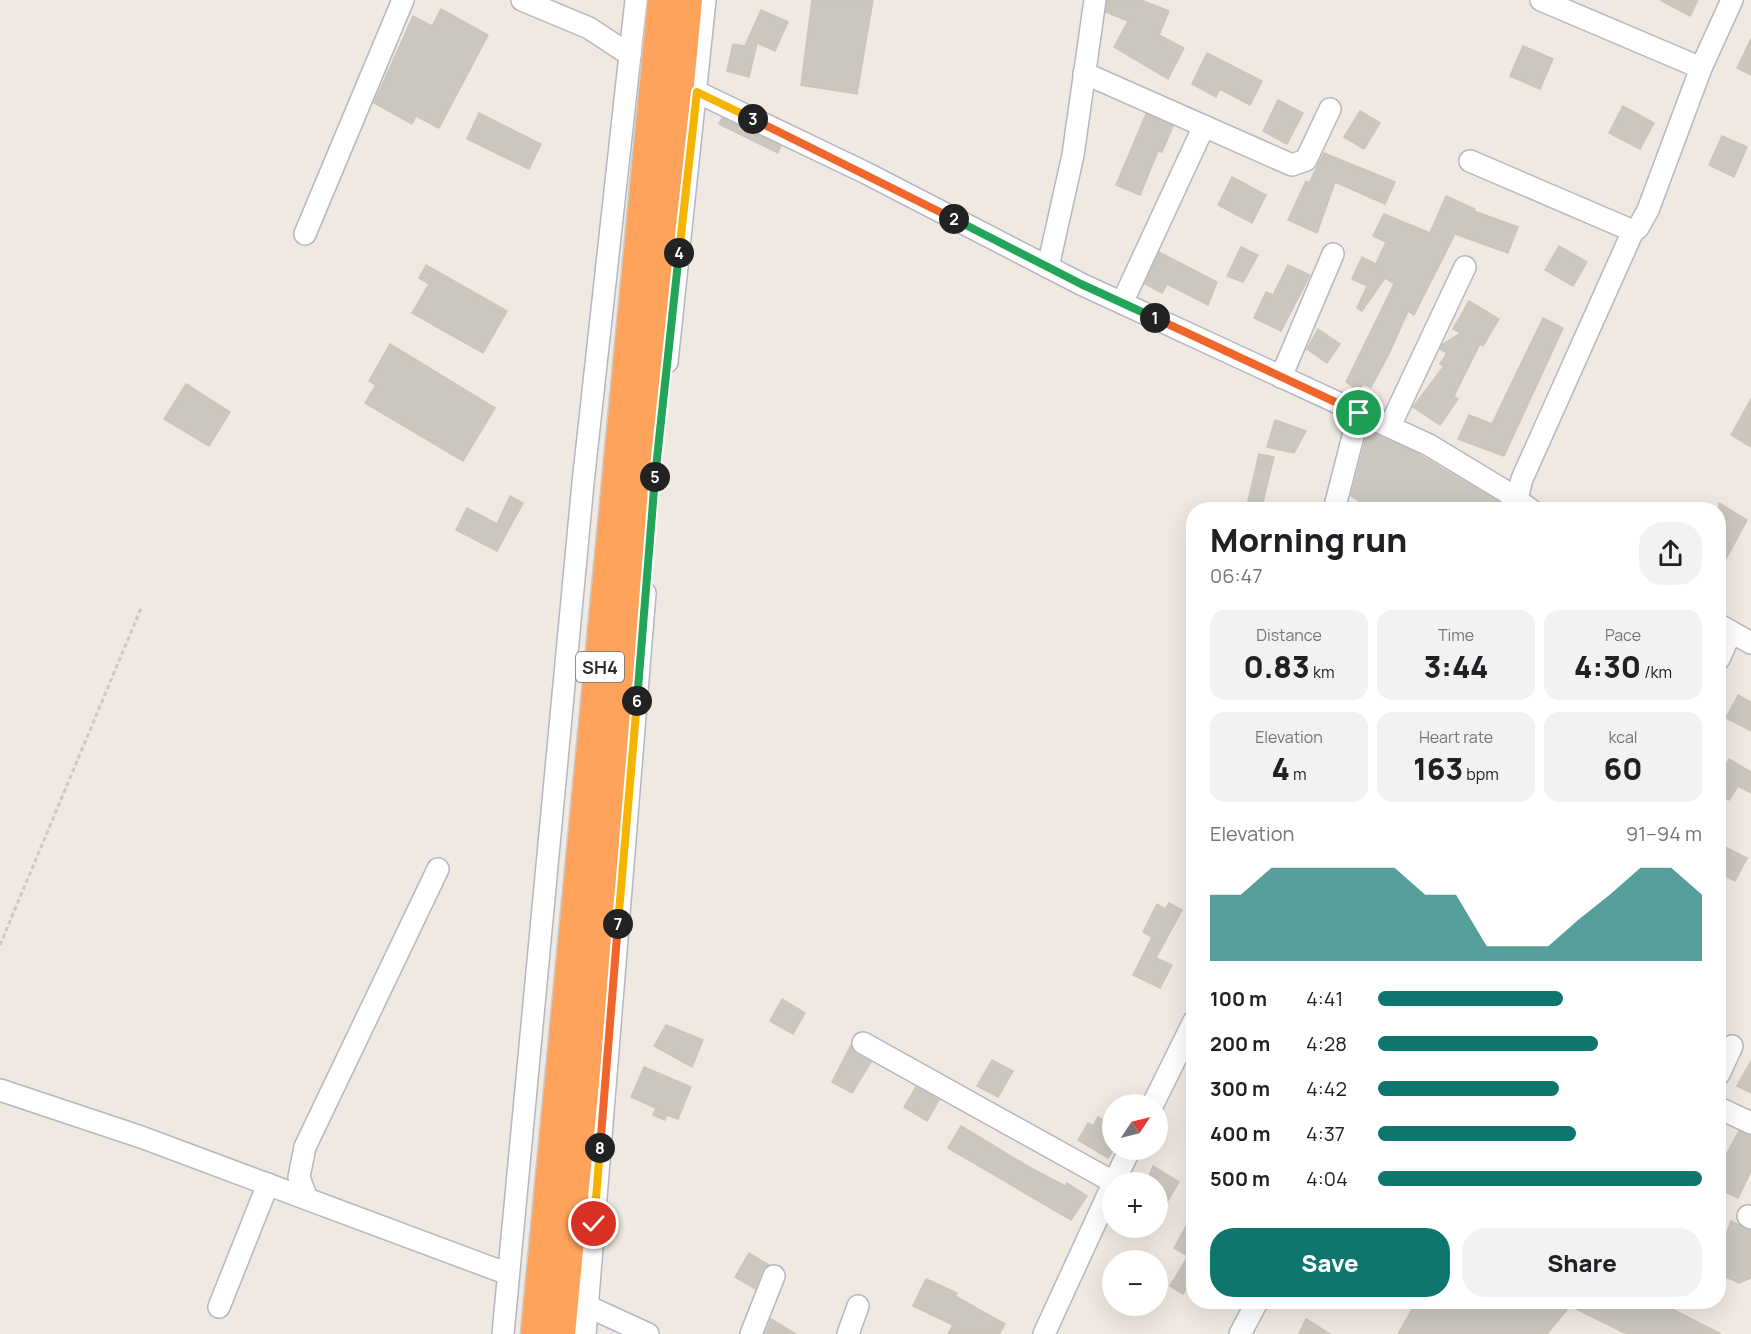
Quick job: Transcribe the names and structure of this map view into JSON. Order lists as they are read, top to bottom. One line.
{"streets":{"highway":["SH4"]},"north":"top right","page":{"pins":["3","2","4","1","5","6","7","8"],"heading":["Morning run","06:47"],"stats":[["Distance","0.83 km"],["Time","3:44"],["Pace","4:30 /km"],["Elevation","4 m"],["Heart rate","163 bpm"],["kcal","60"]],"chart":["Elevation","91–94 m"],"list":[{"name":"100 m","note":"4:41"},{"name":"200 m","note":"4:28"},{"name":"300 m","note":"4:42"},{"name":"400 m","note":"4:37"},{"name":"500 m","note":"4:04"}],"map_buttons":["+","−"],"buttons":["Save","Share"]}}
